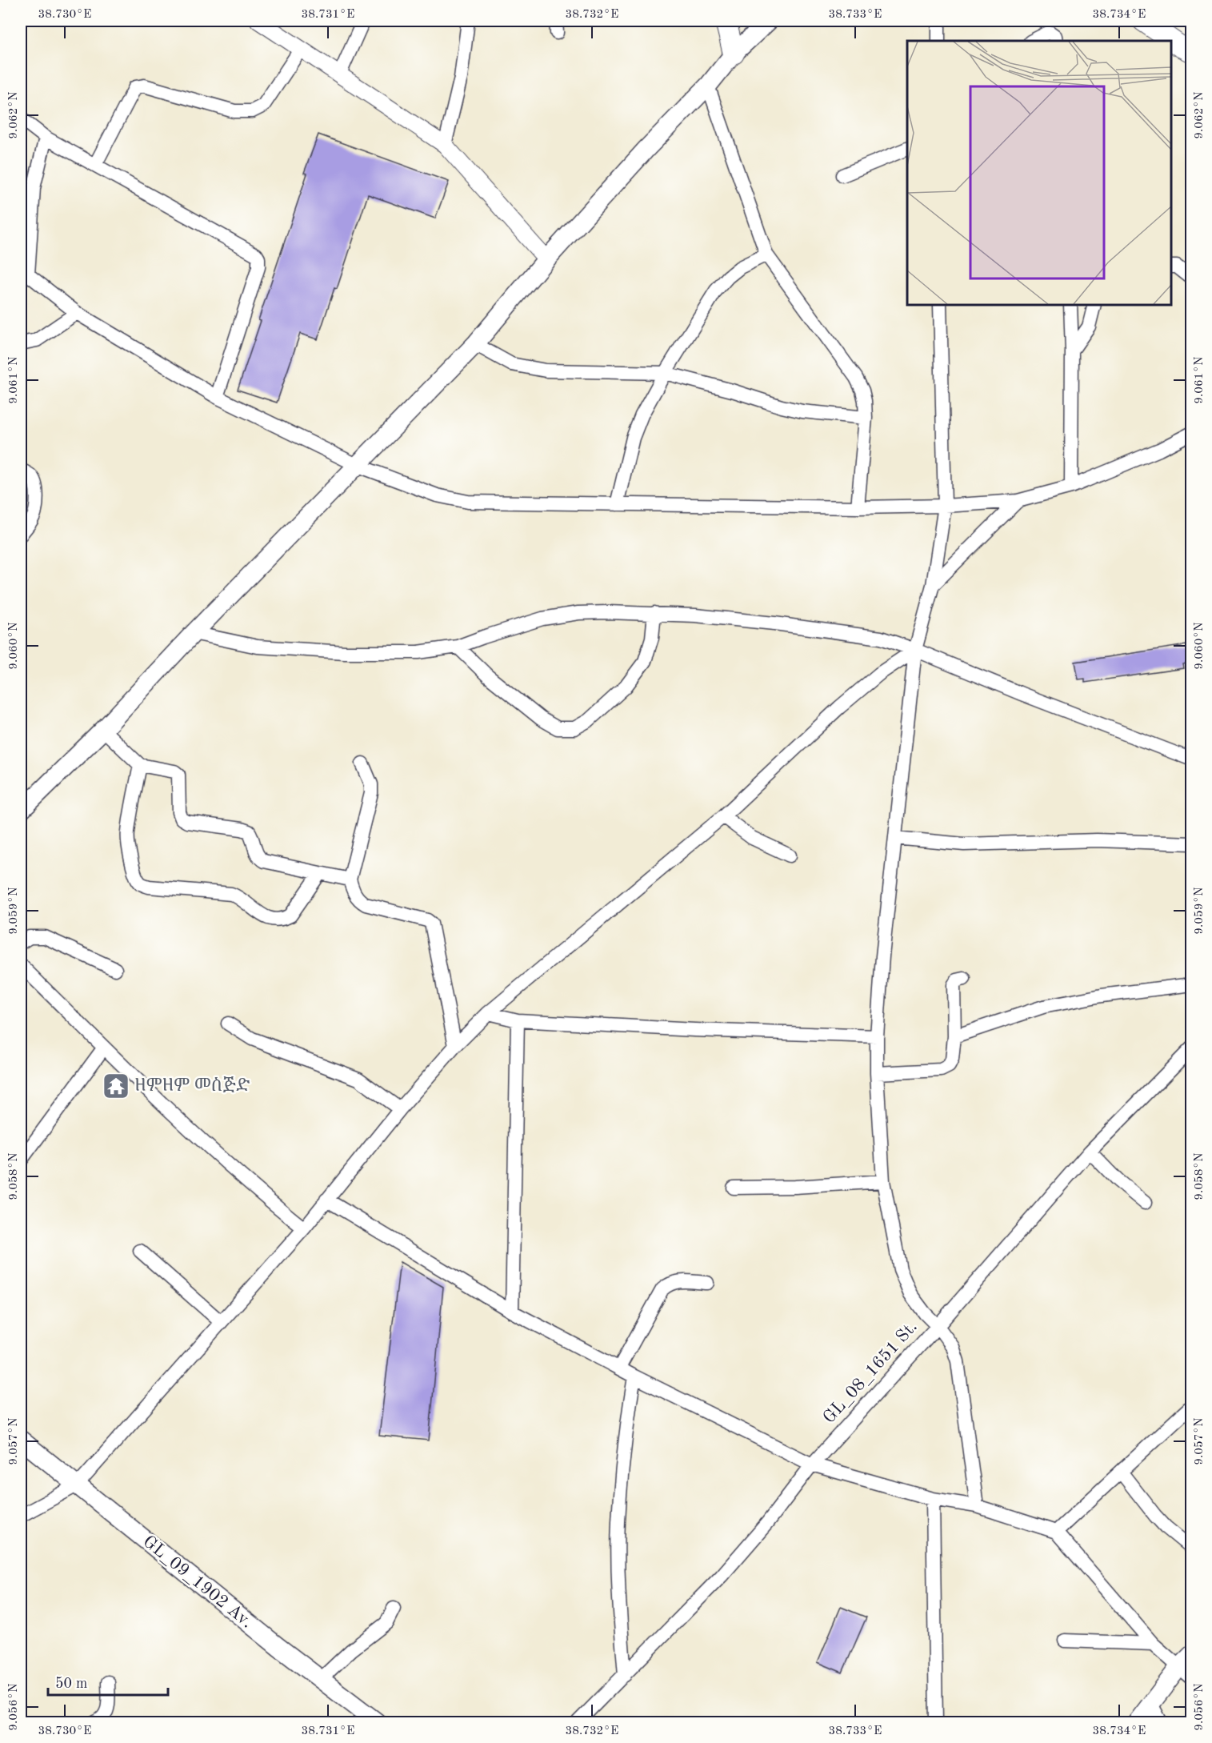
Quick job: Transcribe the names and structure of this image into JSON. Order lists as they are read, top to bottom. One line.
{"streets":{"main road":["GL_09_1902 Av."],"street":["GL_08_1651 St."]},"places":{"temple":["ዘምዘም መስጅድ"]},"scale_bar":"50 m","coordinates":["38.730°E","38.731°E","38.732°E","38.733°E","38.734°E","9.062°N","9.061°N","9.060°N","9.059°N","9.058°N","9.057°N","9.056°N"]}
